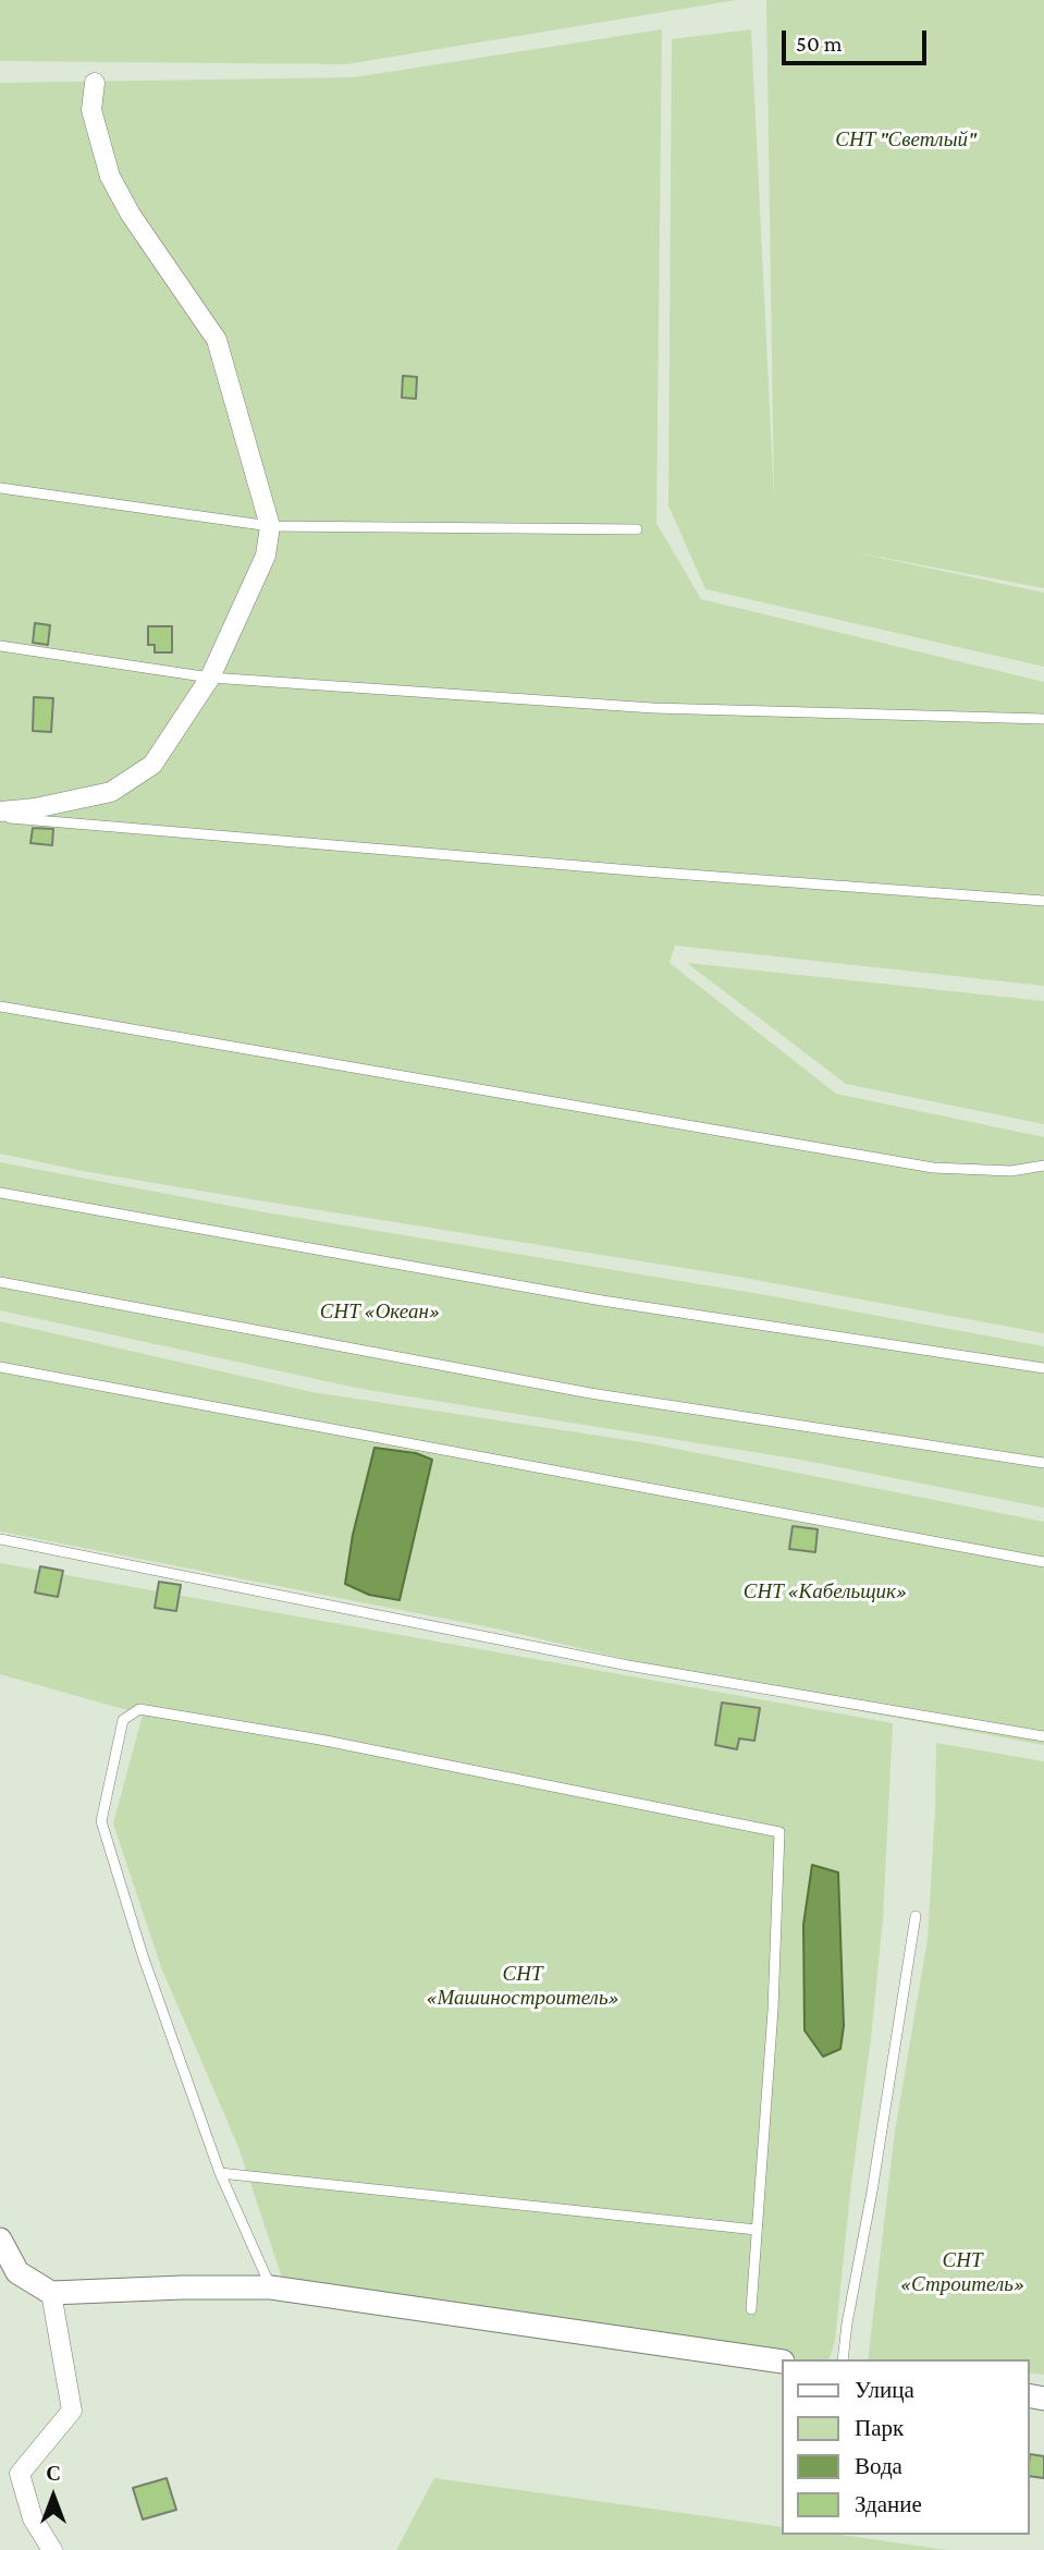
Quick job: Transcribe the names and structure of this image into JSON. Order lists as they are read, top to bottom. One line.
{"parks":["СНТ \"Светлый\"","СНТ «Океан»","СНТ «Кабельщик»","СНТ «Машиностроитель»","СНТ «Строитель»"],"legend":["Улица","Парк","Вода","Здание"],"scale_bar":"50 m","north":"top"}
